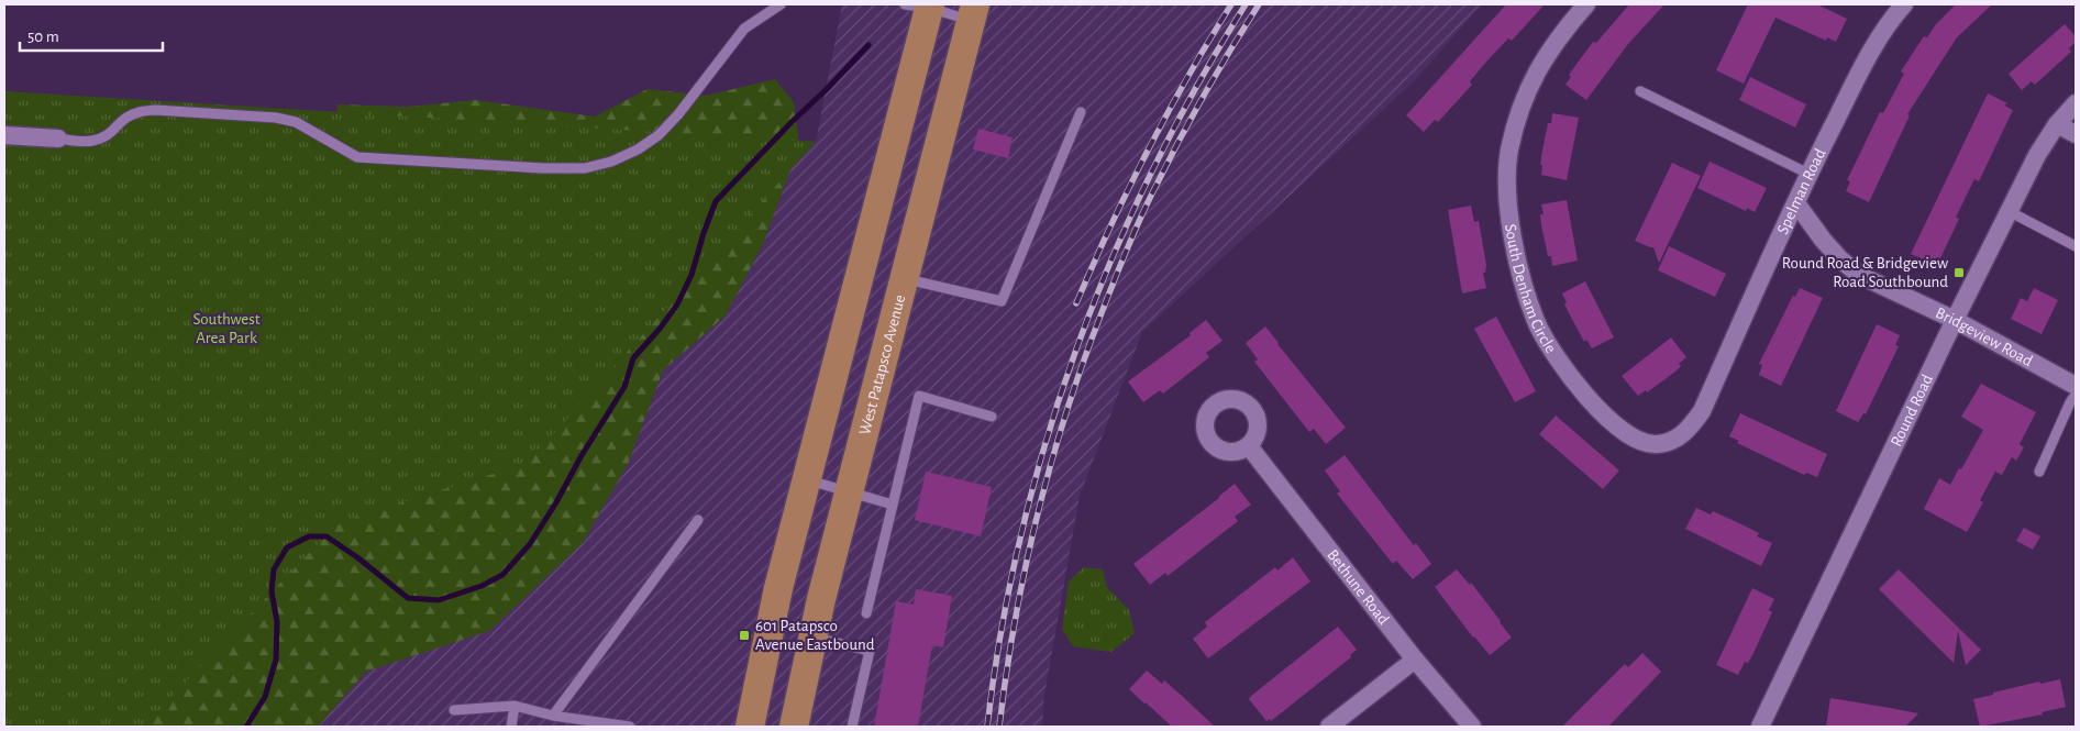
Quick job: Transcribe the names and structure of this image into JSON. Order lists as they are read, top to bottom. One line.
{"streets":{"main road":["West Patapsco Avenue"],"street":["Spelman Road","South Denham Circle","Bridgeview Road","Round Road","Bethune Road"]},"crossings":[["Spelman Road","South Denham Circle"],["Spelman Road","Bridgeview Road"],["Bridgeview Road","Round Road"]],"parks":["Southwest Area Park"],"places":{"transit":["Round Road & Bridgeview Road Southbound","601 Patapsco Avenue Eastbound"]},"scale_bar":"50 m"}
